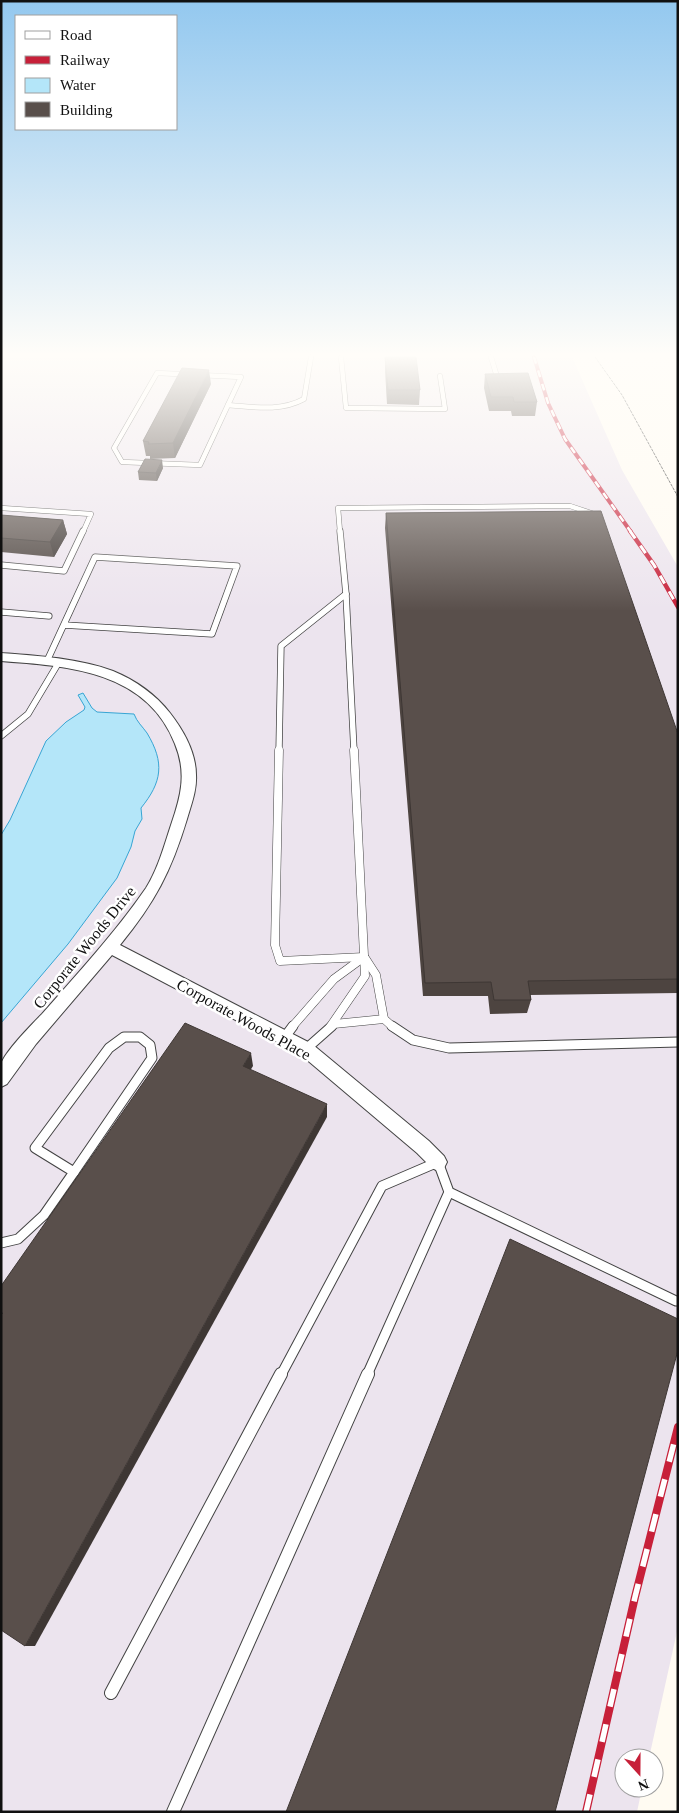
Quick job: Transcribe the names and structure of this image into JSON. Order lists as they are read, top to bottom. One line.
{"streets":{"street":["Corporate Woods Drive","Corporate Woods Place"]},"crossings":[["Corporate Woods Drive","Corporate Woods Place"]],"legend":["Road","Railway","Water","Building"],"north":"bottom"}
